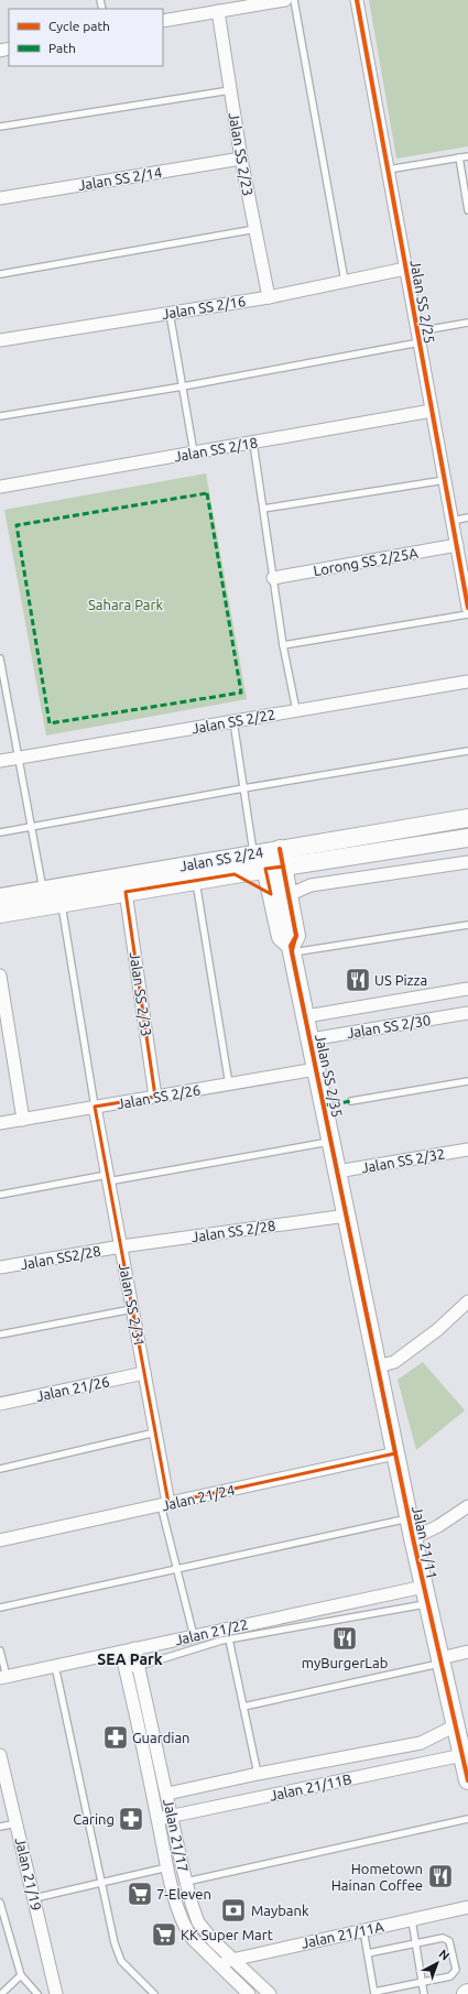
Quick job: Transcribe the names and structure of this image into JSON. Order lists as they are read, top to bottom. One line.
{"streets":{"main road":["Jalan SS 2/24","Jalan SS 2/35","Jalan 21/11"],"street":["Jalan SS 2/23","Jalan SS 2/14","Jalan SS 2/25","Jalan SS 2/16","Jalan SS 2/18","Lorong SS 2/25A","Jalan SS 2/22","Jalan SS 2/33","Jalan SS 2/30","Jalan SS 2/26","Jalan SS 2/32","Jalan SS 2/28","Jalan SS2/28","Jalan SS 2/31","Jalan 21/26","Jalan 21/24","Jalan 21/22","Jalan 21/11B","Jalan 21/17","Jalan 21/19","Jalan 21/11A"]},"crossings":[["Jalan SS 2/23","Jalan SS 2/14"],["Jalan SS 2/23","Jalan SS 2/16"],["Jalan SS 2/25","Jalan SS 2/16"],["Jalan SS 2/25","Jalan SS 2/18"],["Jalan SS 2/25","Lorong SS 2/25A"],["Jalan SS 2/24","Jalan SS 2/33"],["Jalan SS 2/24","Jalan SS 2/35"],["Jalan SS 2/33","Jalan SS 2/26"],["Jalan SS 2/30","Jalan SS 2/35"],["Jalan SS 2/35","Jalan SS 2/26"],["Jalan SS 2/35","Jalan SS 2/32"],["Jalan SS 2/35","Jalan SS 2/28"],["Jalan SS 2/35","Jalan 21/11"],["Jalan SS 2/26","Jalan SS 2/31"],["Jalan SS 2/28","Jalan SS2/28"],["Jalan SS 2/28","Jalan SS 2/31"],["Jalan SS2/28","Jalan SS 2/31"],["Jalan SS 2/31","Jalan 21/26"],["Jalan SS 2/31","Jalan 21/24"],["Jalan 21/24","Jalan 21/11"],["Jalan 21/11","Jalan 21/22"],["Jalan 21/11","Jalan 21/11B"],["Jalan 21/22","Jalan 21/17"],["Jalan 21/11B","Jalan 21/17"],["Jalan 21/17","Jalan 21/11A"]],"districts":["SEA Park"],"parks":["Sahara Park"],"places":{"restaurant":["US Pizza","myBurgerLab","Hometown Hainan Coffee"],"pharmacy":["Guardian","Caring"],"supermarket":["7-Eleven","KK Super Mart"],"bank":["Maybank"]},"legend":["Cycle path","Path"],"north":"top right"}
